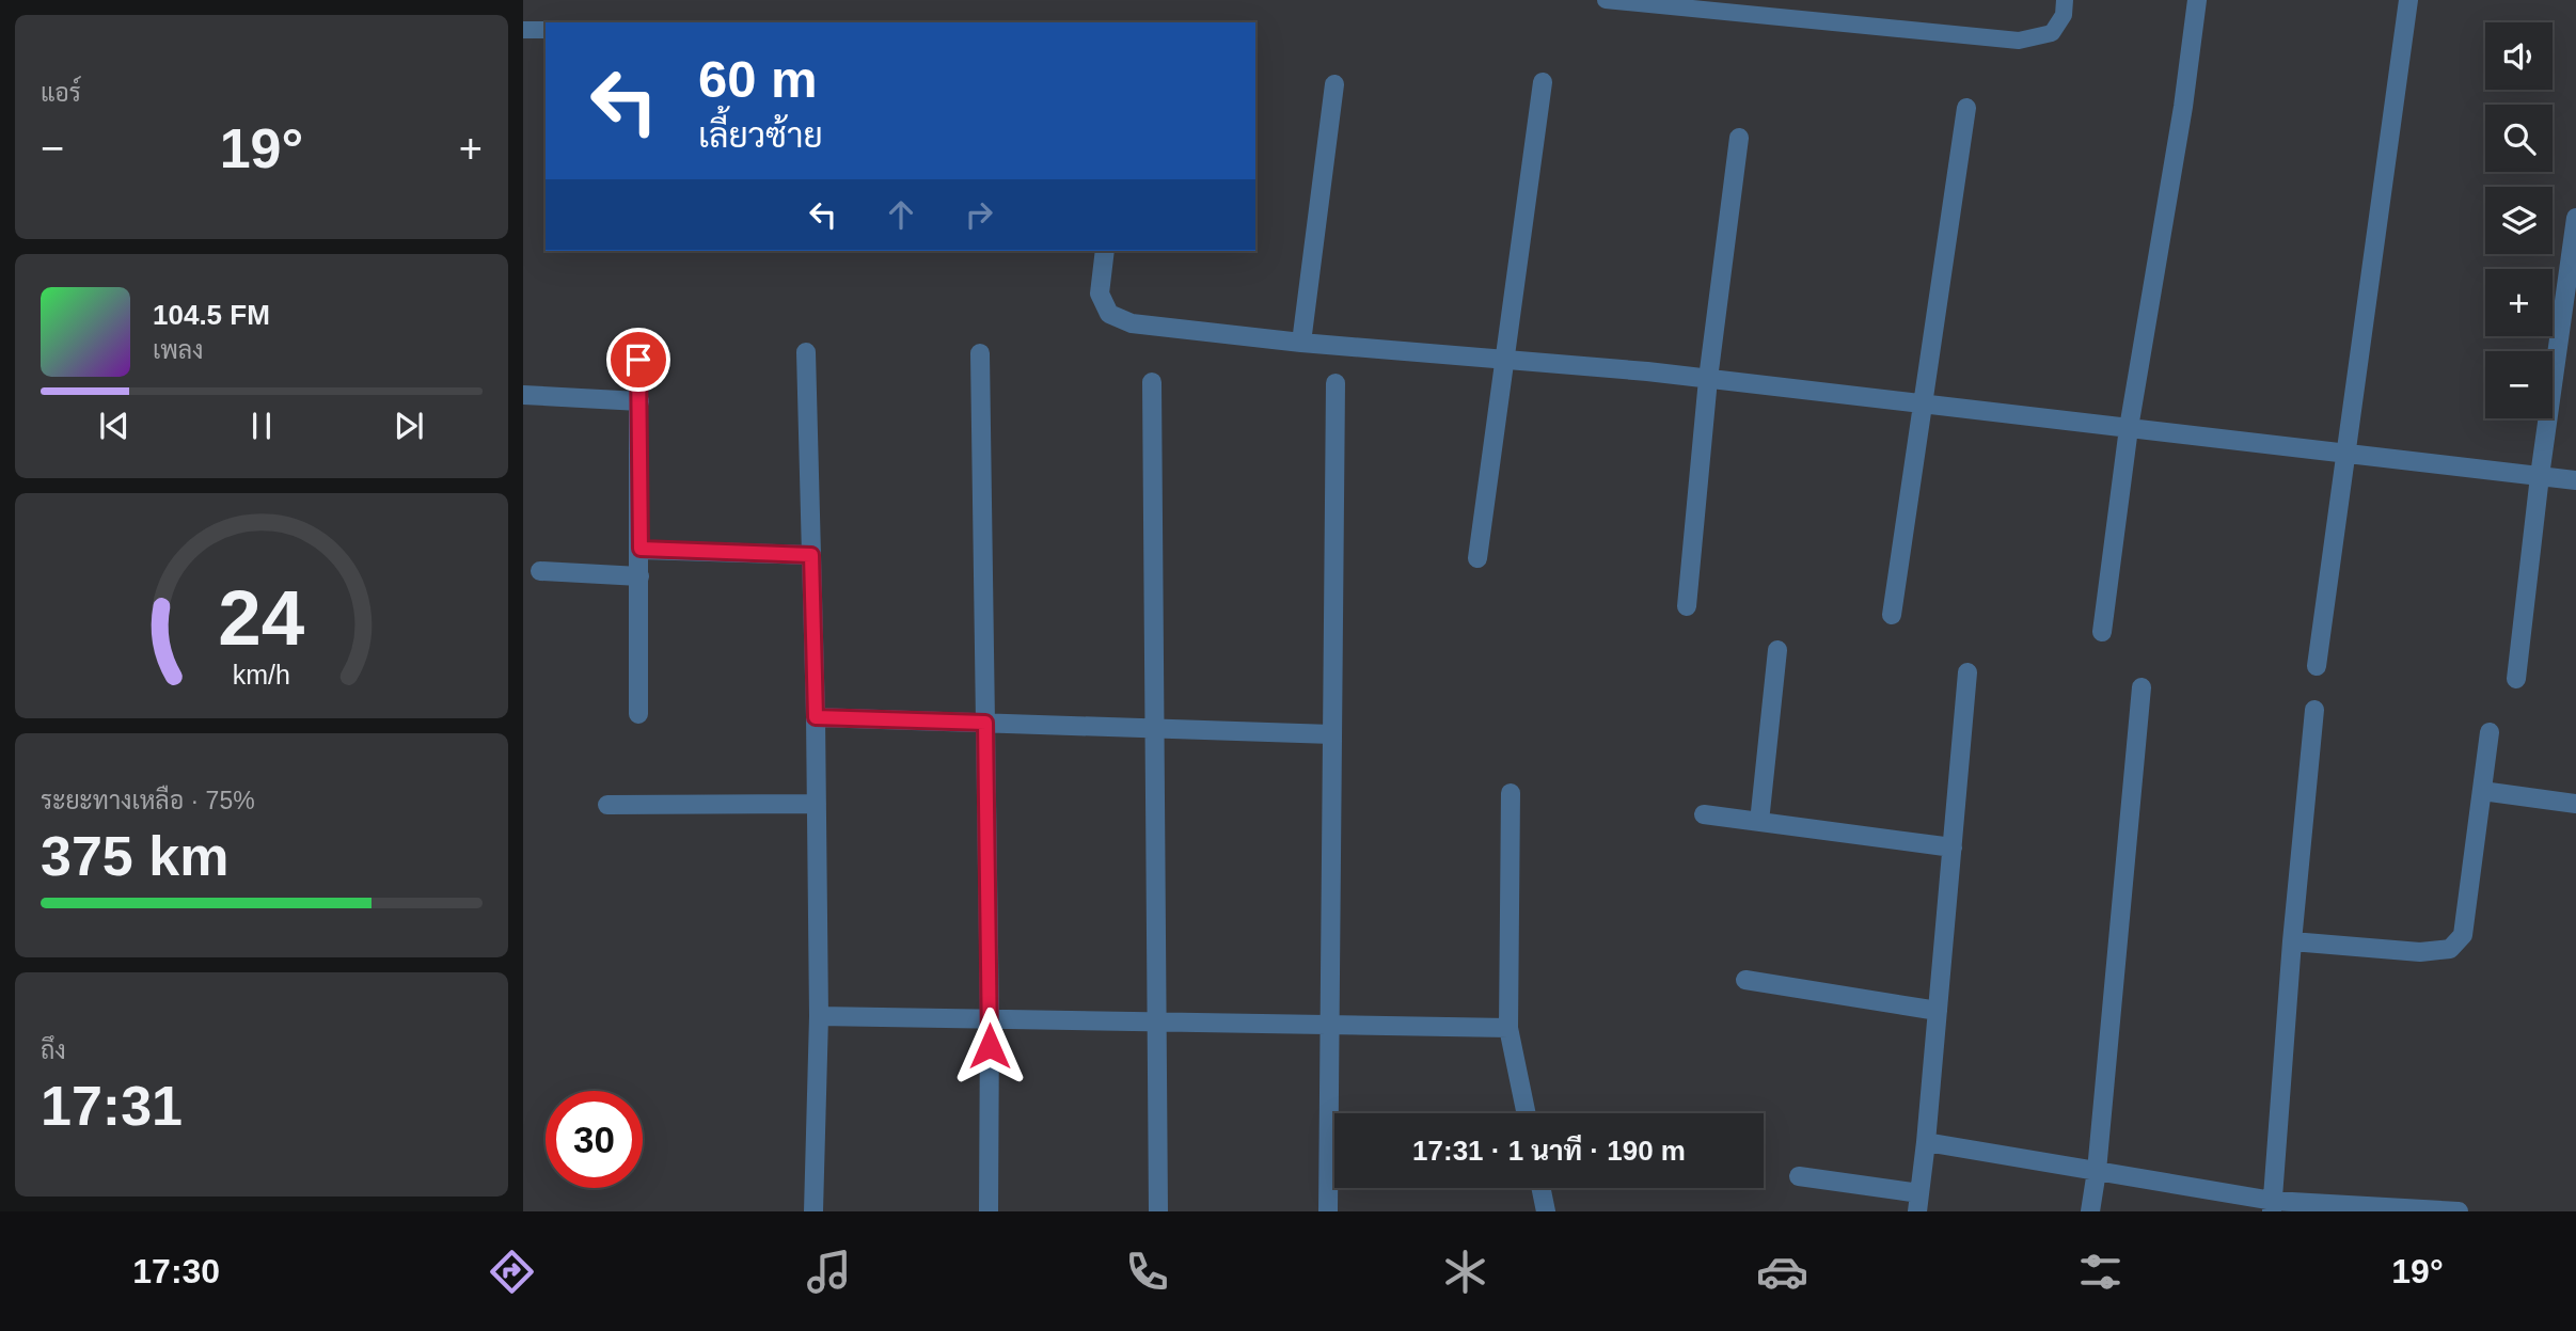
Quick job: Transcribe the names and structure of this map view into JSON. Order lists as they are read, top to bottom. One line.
{"page":{"tile":["แอร์",["ระยะทางเหลือ · 75%","375 km"],["ถึง","17:31"]],"map_buttons":["+","−"],"turn":["60 m","เลี้ยวซ้าย"],"heat":["−","19°","+"],"song":["104.5 FM","เพลง"],"limit":"30","trip":"17:31 · 1 นาที · 190 m","tabs":["17:30","19°"],"gauge":["24","km/h"]}}
